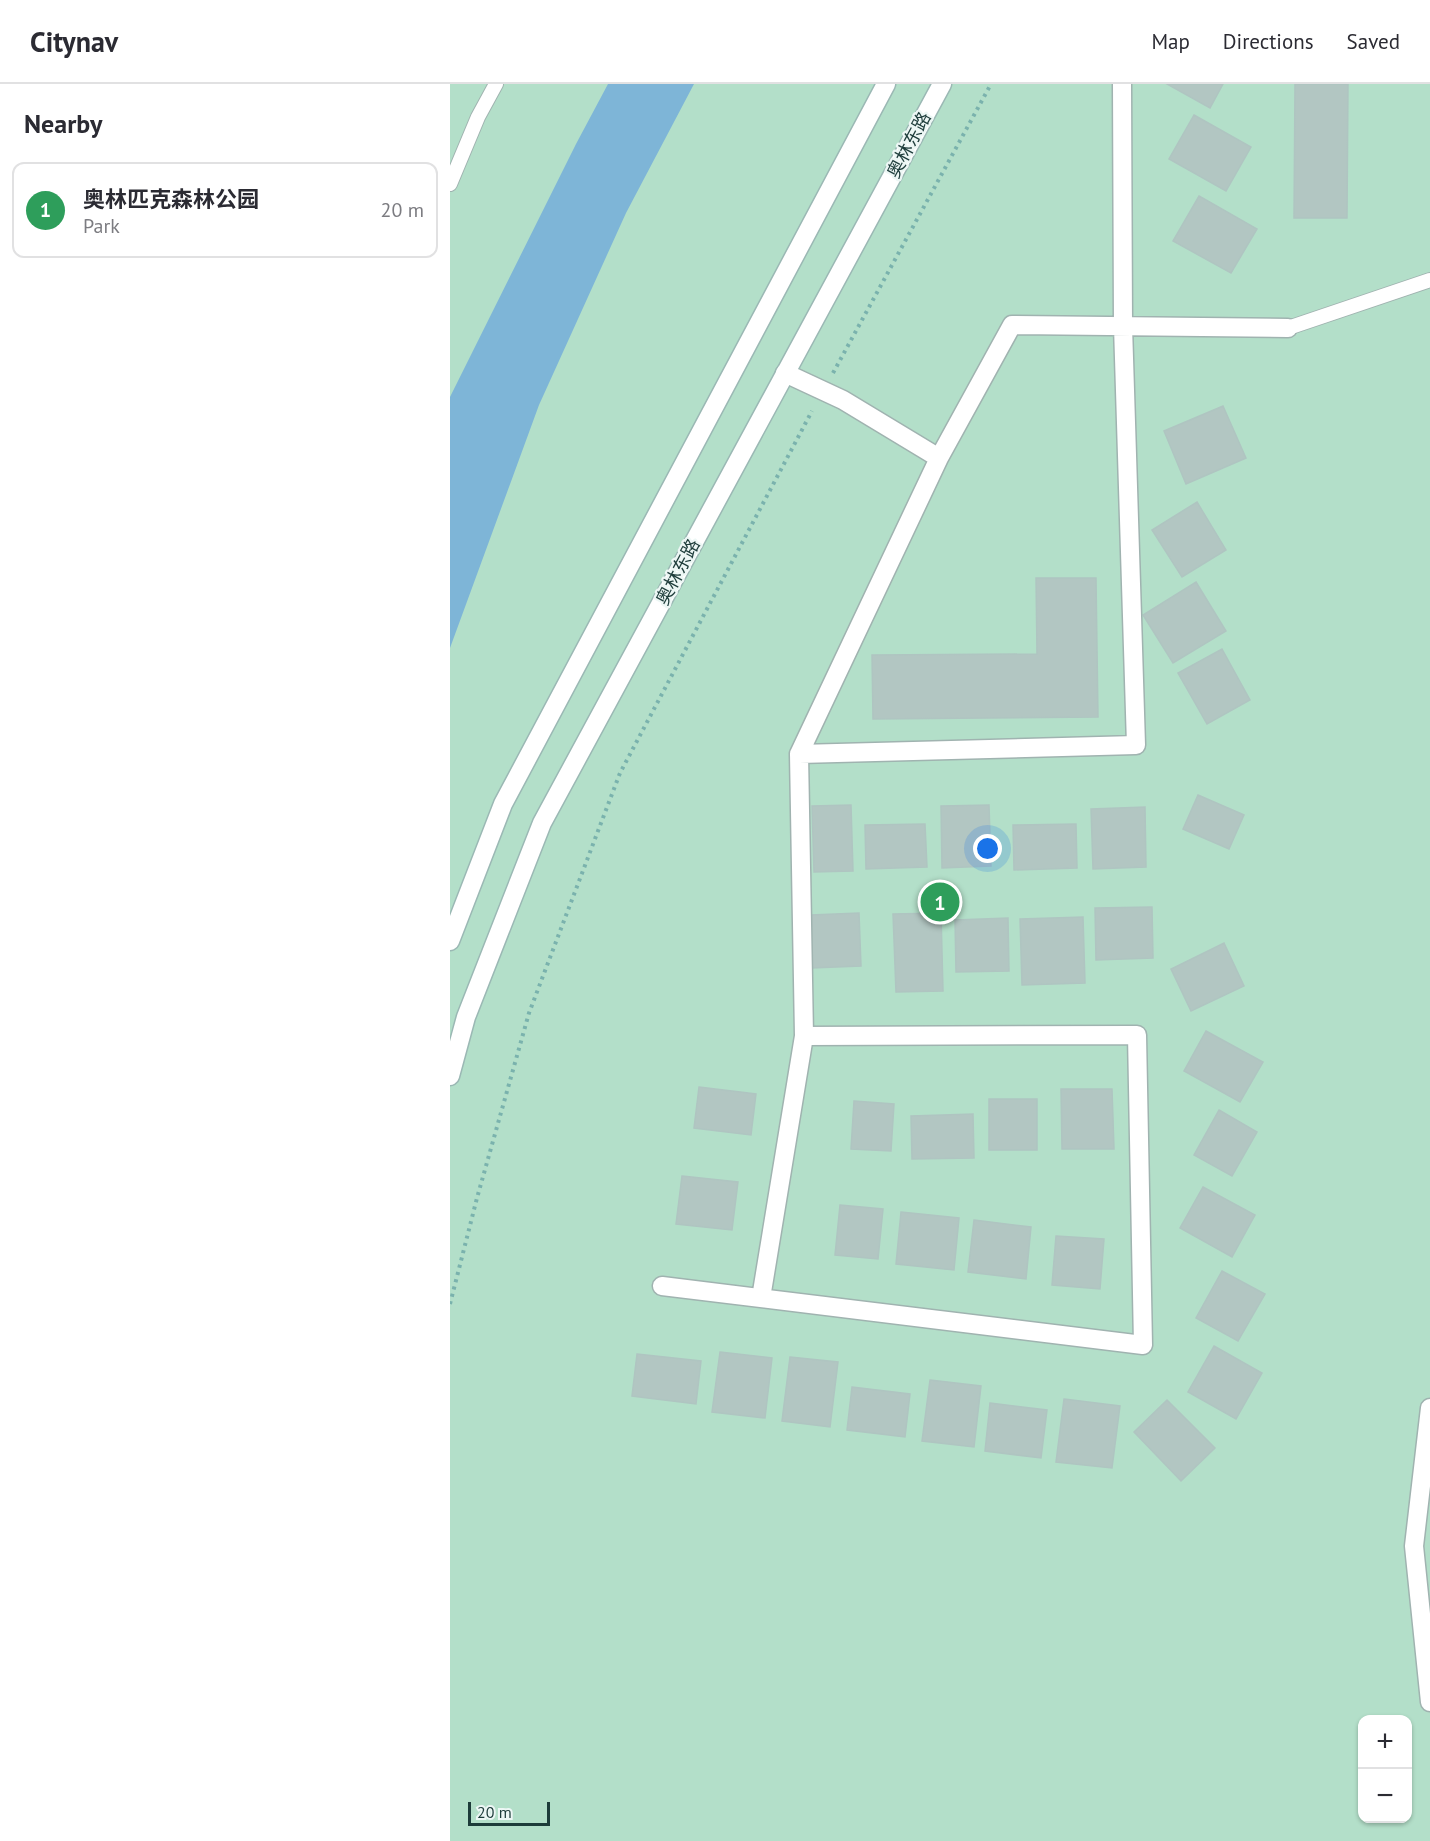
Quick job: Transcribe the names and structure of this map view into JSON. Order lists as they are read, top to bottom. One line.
{"streets":{"street":["奥林东路"]},"scale_bar":"20 m","page":{"header":"Citynav","nav":["Map","Directions","Saved"],"heading":"Nearby","list":[{"mark":"1","name":"奥林匹克森林公园","note":"Park","value":"20 m"}],"pins":"1","map_buttons":["+","−"],"scale":"20 m"}}
